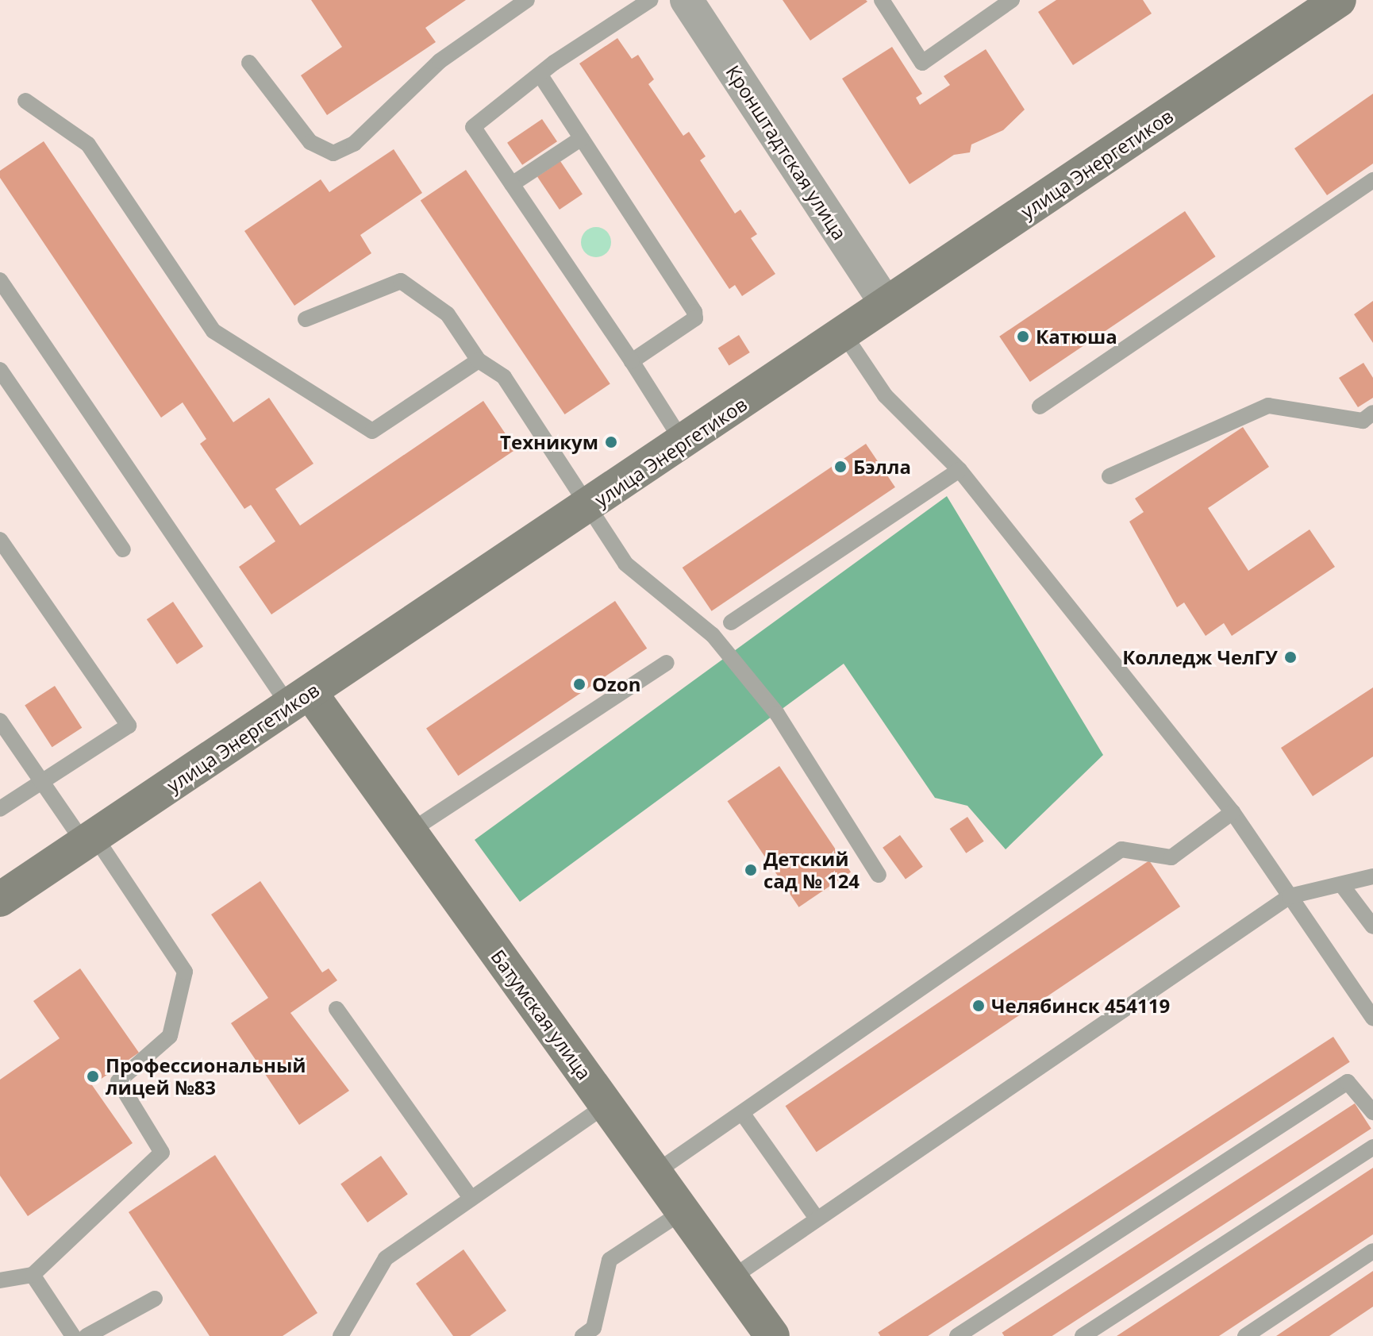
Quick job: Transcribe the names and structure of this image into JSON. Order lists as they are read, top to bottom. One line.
{"streets":{"street":["Кронштадтская улица","улица Энергетиков","Батумская улица"]},"crossings":[["Кронштадтская улица","улица Энергетиков"],["улица Энергетиков","Батумская улица"]],"places":["Катюша","Техникум","Бэлла","Колледж ЧелГУ","Ozon","Детский сад № 124","Челябинск 454119","Профессиональный лицей №83"]}
